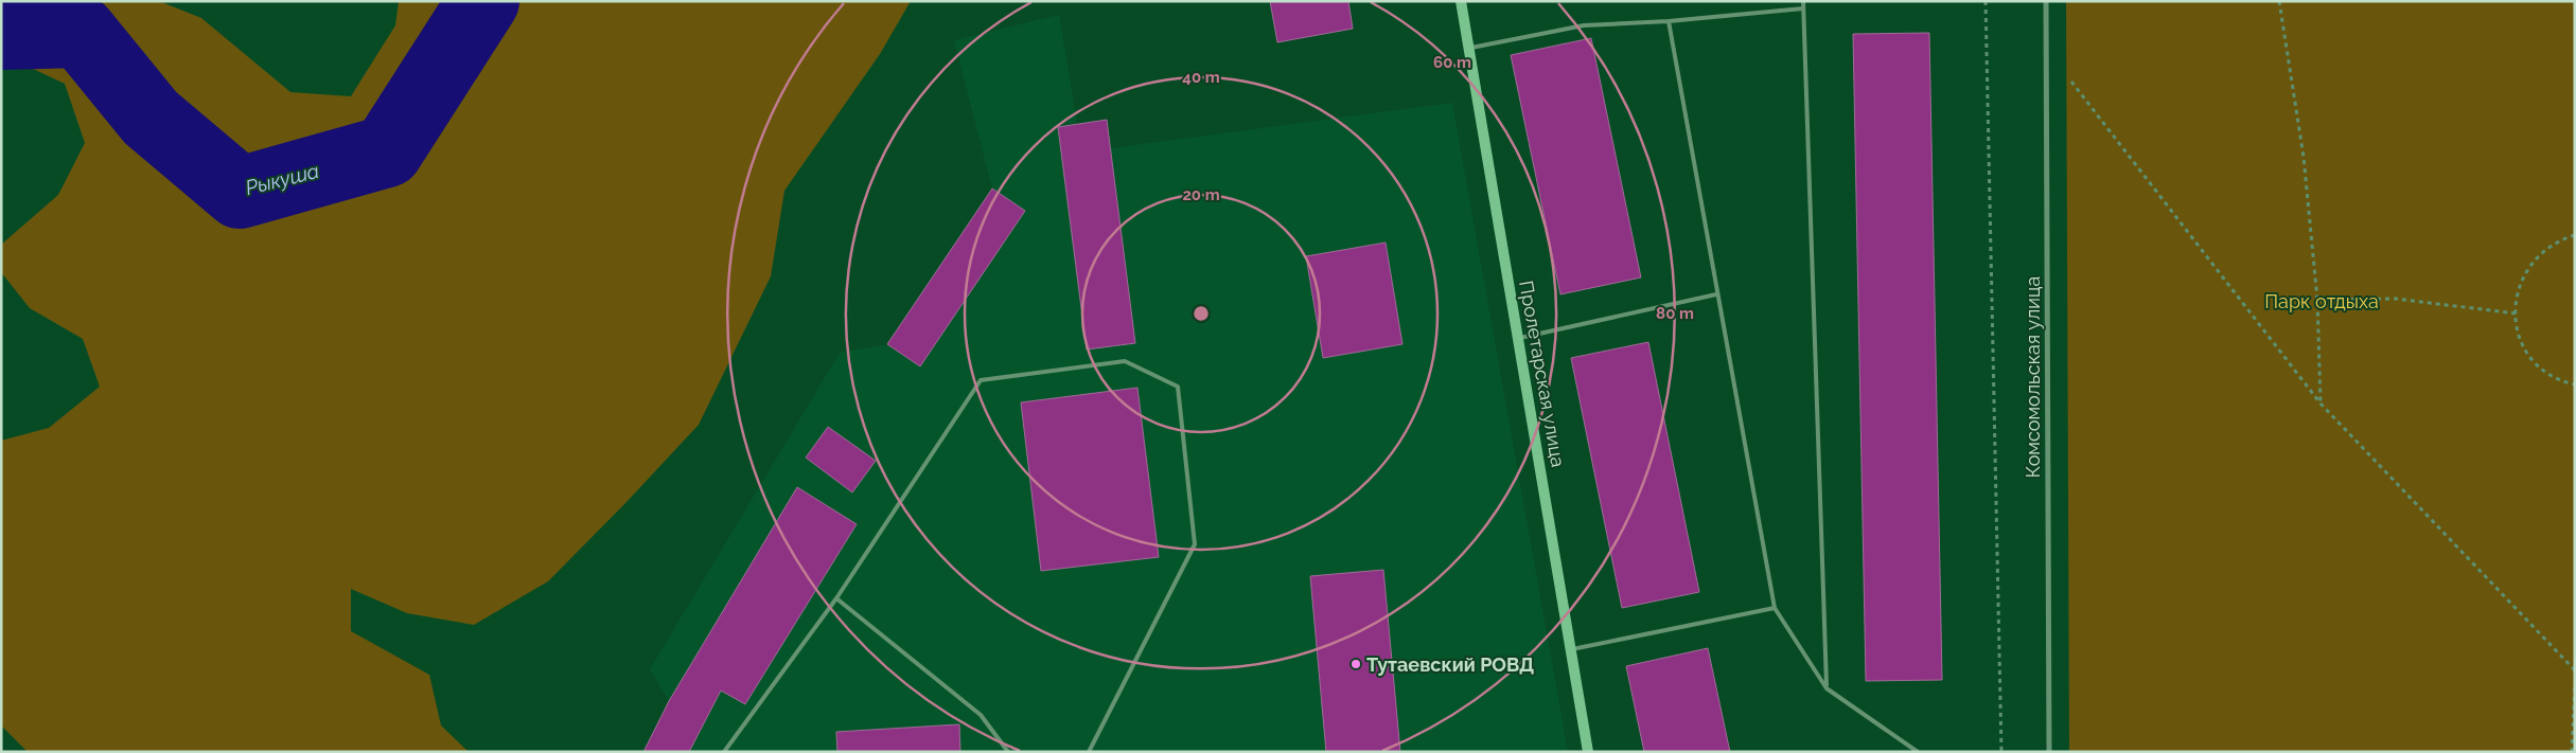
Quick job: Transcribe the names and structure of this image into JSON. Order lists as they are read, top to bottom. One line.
{"streets":{"street":["Пролетарская улица","Комсомольская улица"]},"water":["Рыкуша"],"parks":["Парк отдыха"],"places":["Тутаевский РОВД"],"rings":["60 m","40 m","20 m","80 m"]}
